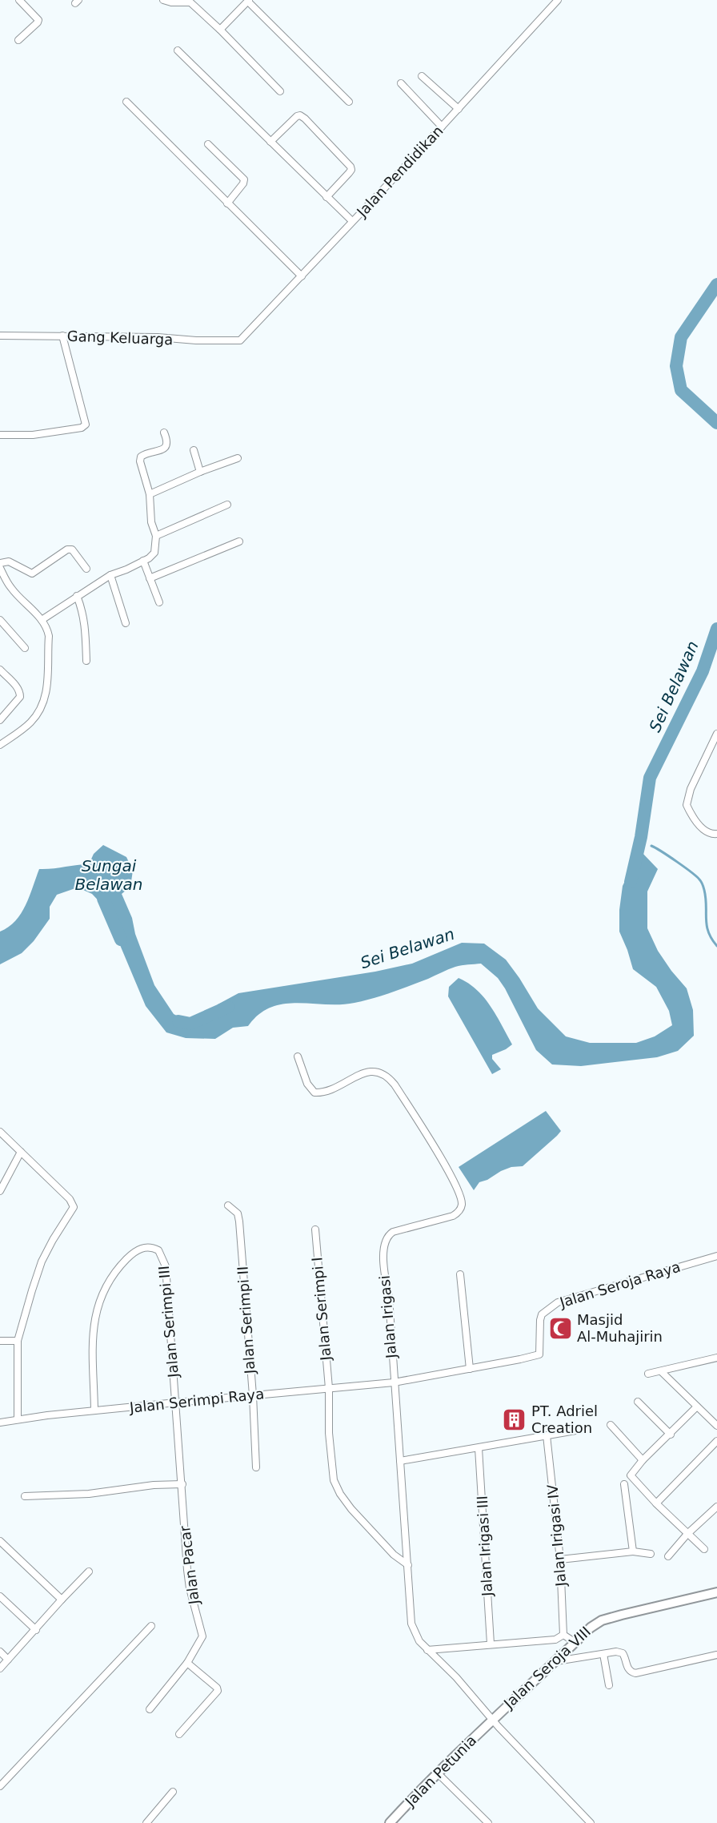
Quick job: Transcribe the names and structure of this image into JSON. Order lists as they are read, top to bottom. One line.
{"streets":{"street":["Jalan Pendidikan","Gang Keluarga","Jalan Seroja Raya","Jalan Serimpi I","Jalan Irigasi","Jalan Serimpi II","Jalan Serimpi III","Jalan Serimpi Raya","Jalan Irigasi IV","Jalan Irigasi III","Jalan Pacar","Jalan Seroja VIII","Jalan Petunia"]},"crossings":[["Jalan Pendidikan","Gang Keluarga"],["Jalan Seroja Raya","Jalan Irigasi"],["Jalan Seroja Raya","Jalan Serimpi Raya"],["Jalan Serimpi I","Jalan Irigasi"],["Jalan Serimpi I","Jalan Serimpi Raya"],["Jalan Irigasi","Jalan Serimpi Raya"],["Jalan Irigasi","Jalan Seroja VIII"],["Jalan Irigasi","Jalan Petunia"],["Jalan Serimpi II","Jalan Serimpi Raya"],["Jalan Serimpi III","Jalan Serimpi Raya"],["Jalan Serimpi III","Jalan Pacar"],["Jalan Serimpi Raya","Jalan Pacar"],["Jalan Seroja VIII","Jalan Petunia"]],"water":["Sei Belawan","Sungai Belawan"],"places":{"mosque":["Masjid Al-Muhajirin"],"building":["PT. Adriel Creation"]}}
